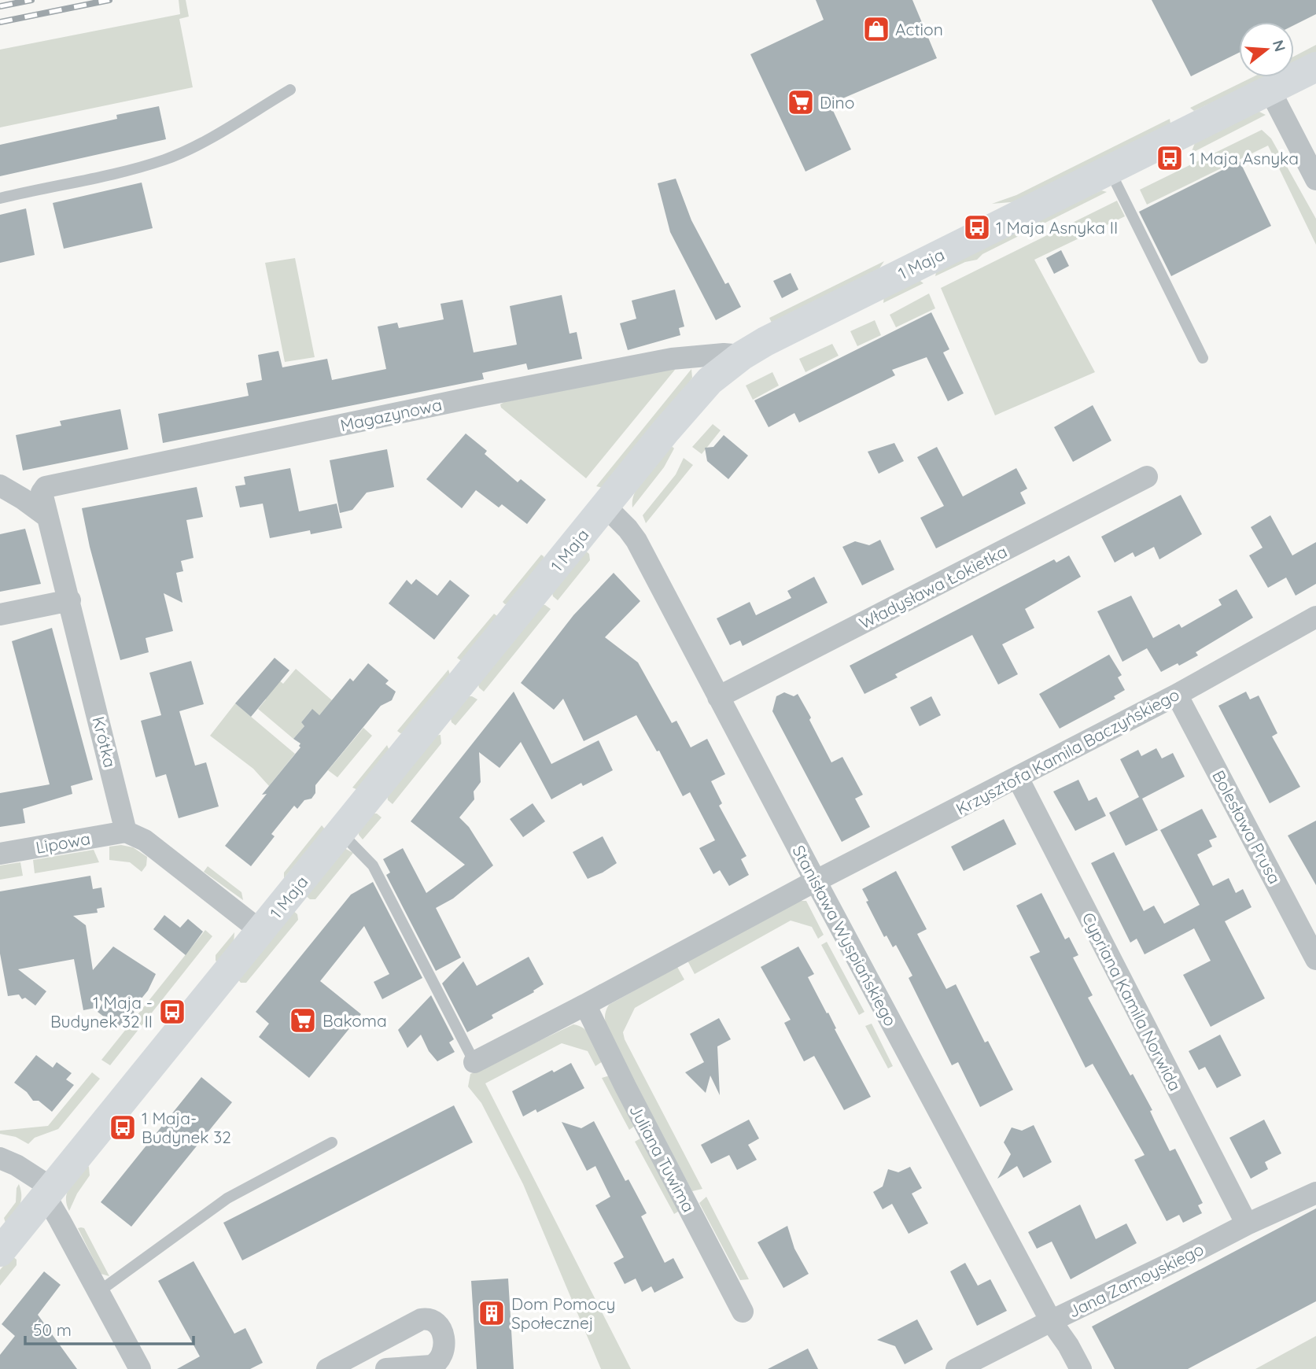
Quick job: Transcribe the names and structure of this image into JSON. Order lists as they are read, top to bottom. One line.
{"streets":{"street":["1 Maja","Magazynowa","Władysława Łokietka","Krótka","Krzysztofa Kamila Baczyńskiego","Bolesława Prusa","Lipowa","Stanisława Wyspiańskiego","Cypriana Kamila Norwida","Juliana Tuwima","Jana Zamoyskiego"]},"crossings":[["1 Maja","Magazynowa"],["1 Maja","Stanisława Wyspiańskiego"],["Magazynowa","Krótka"],["Władysława Łokietka","Stanisława Wyspiańskiego"],["Krótka","Lipowa"],["Krzysztofa Kamila Baczyńskiego","Bolesława Prusa"],["Krzysztofa Kamila Baczyńskiego","Stanisława Wyspiańskiego"],["Krzysztofa Kamila Baczyńskiego","Cypriana Kamila Norwida"],["Stanisława Wyspiańskiego","Jana Zamoyskiego"],["Cypriana Kamila Norwida","Jana Zamoyskiego"]],"places":{"shop":["Action"],"supermarket":["Dino","Bakoma"],"bus stop":["1 Maja Asnyka","1 Maja Asnyka II","1 Maja - Budynek 32 II","1 Maja- Budynek 32"],"building":["Dom Pomocy Społecznej"]},"scale_bar":"50 m","north":"right"}
